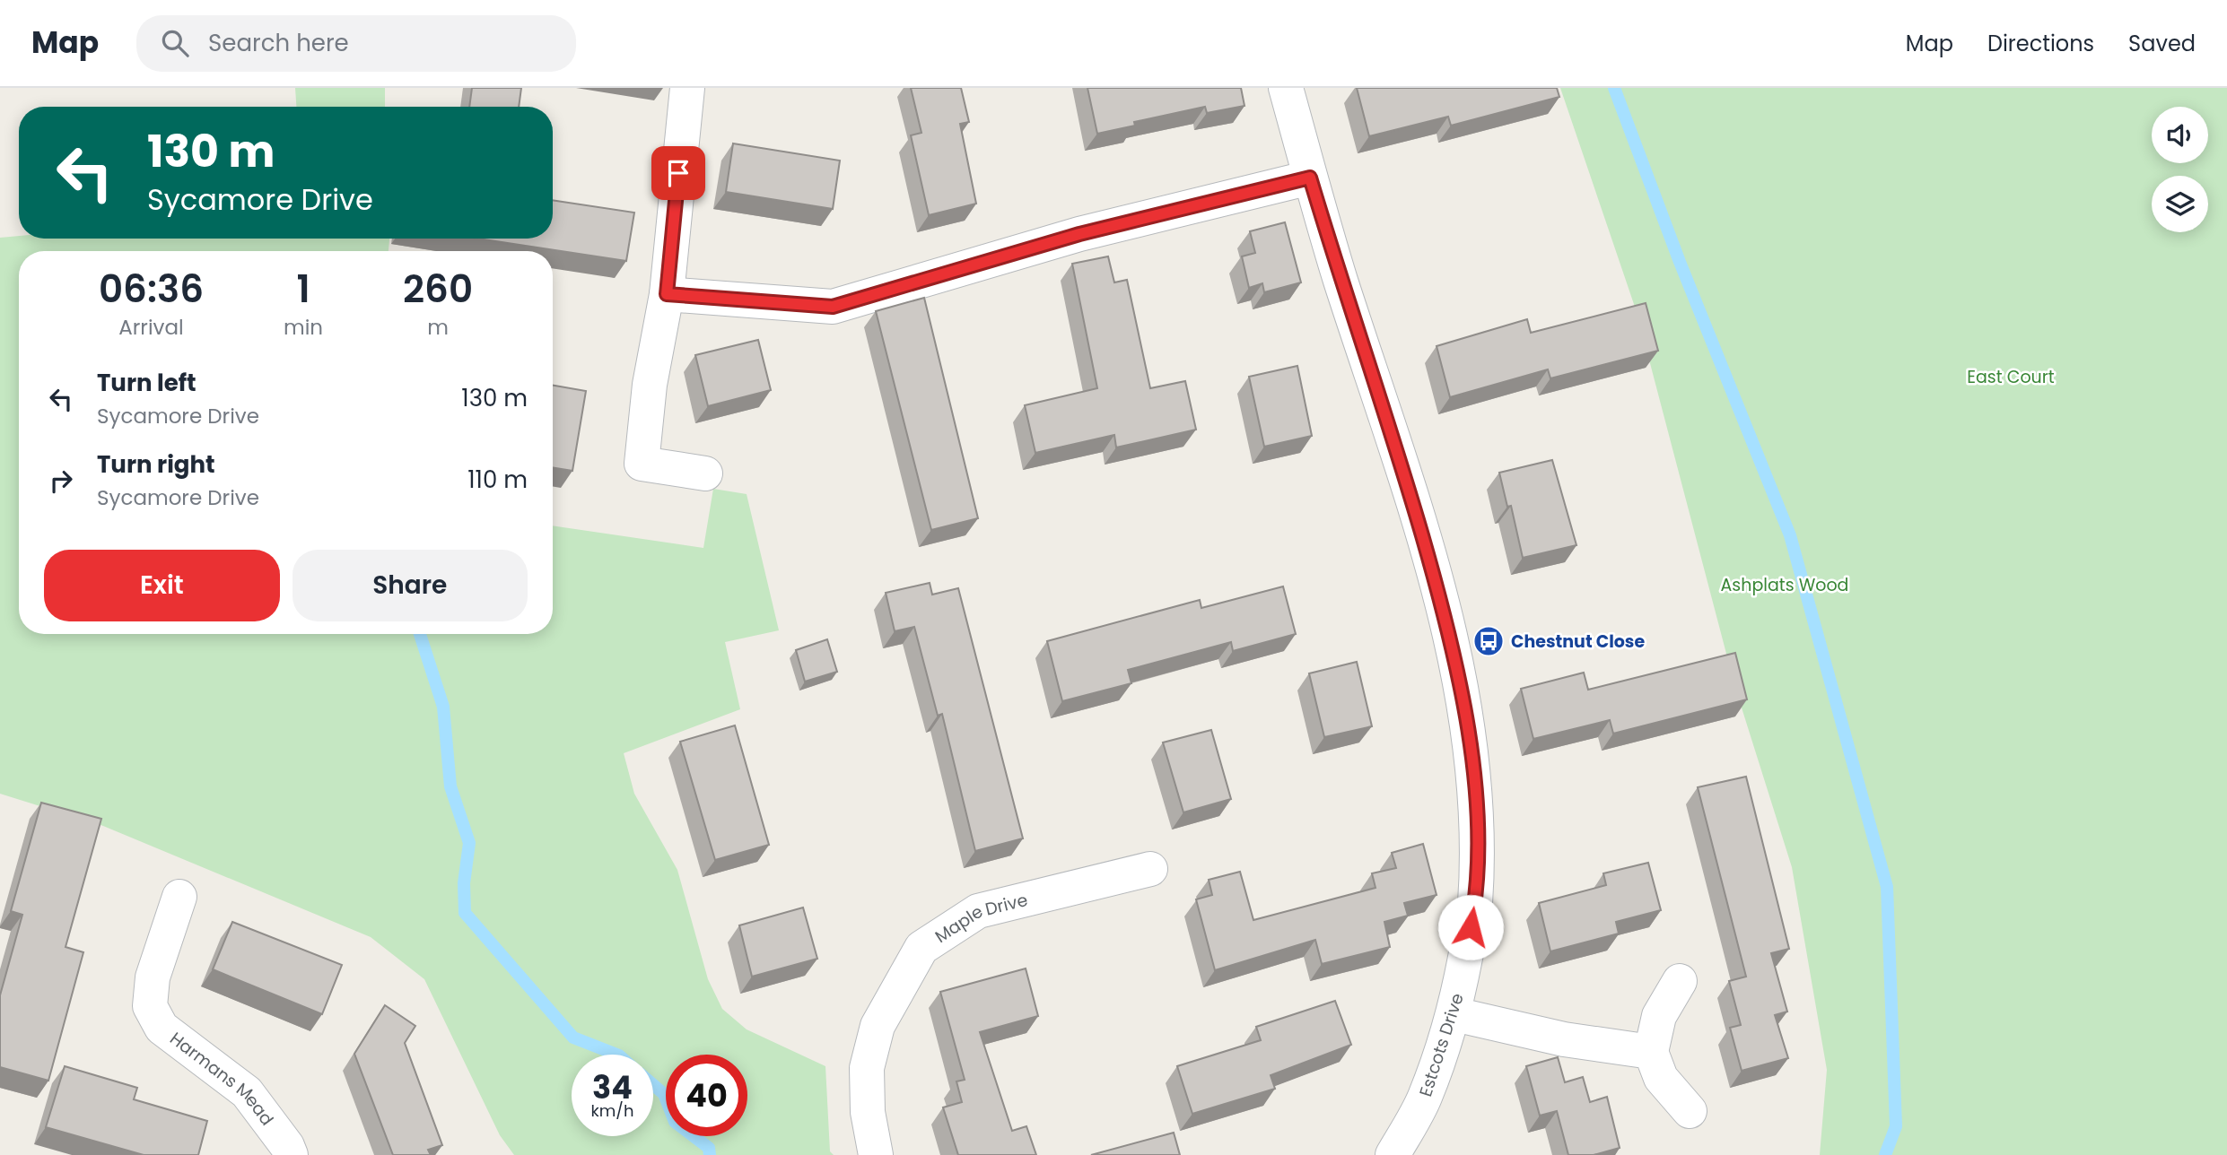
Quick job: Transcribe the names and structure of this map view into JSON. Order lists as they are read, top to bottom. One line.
{"streets":{"street":["Maple Drive","Estcots Drive","Harmans Mead"]},"parks":["East Court","Ashplats Wood"],"places":{"bus stop":["Chestnut Close"]},"page":{"header":"Map","search":"Search here","nav":["Map","Directions","Saved"],"turn":["130 m","Sycamore Drive"],"eta":["06:36","Arrival","1","min","260","m"],"list":[{"name":"Turn left","note":"Sycamore Drive","value":"130 m"},{"name":"Turn right","note":"Sycamore Drive","value":"110 m"}],"buttons":["Exit","Share"],"speed":"34 km/h","limit":"40"}}
